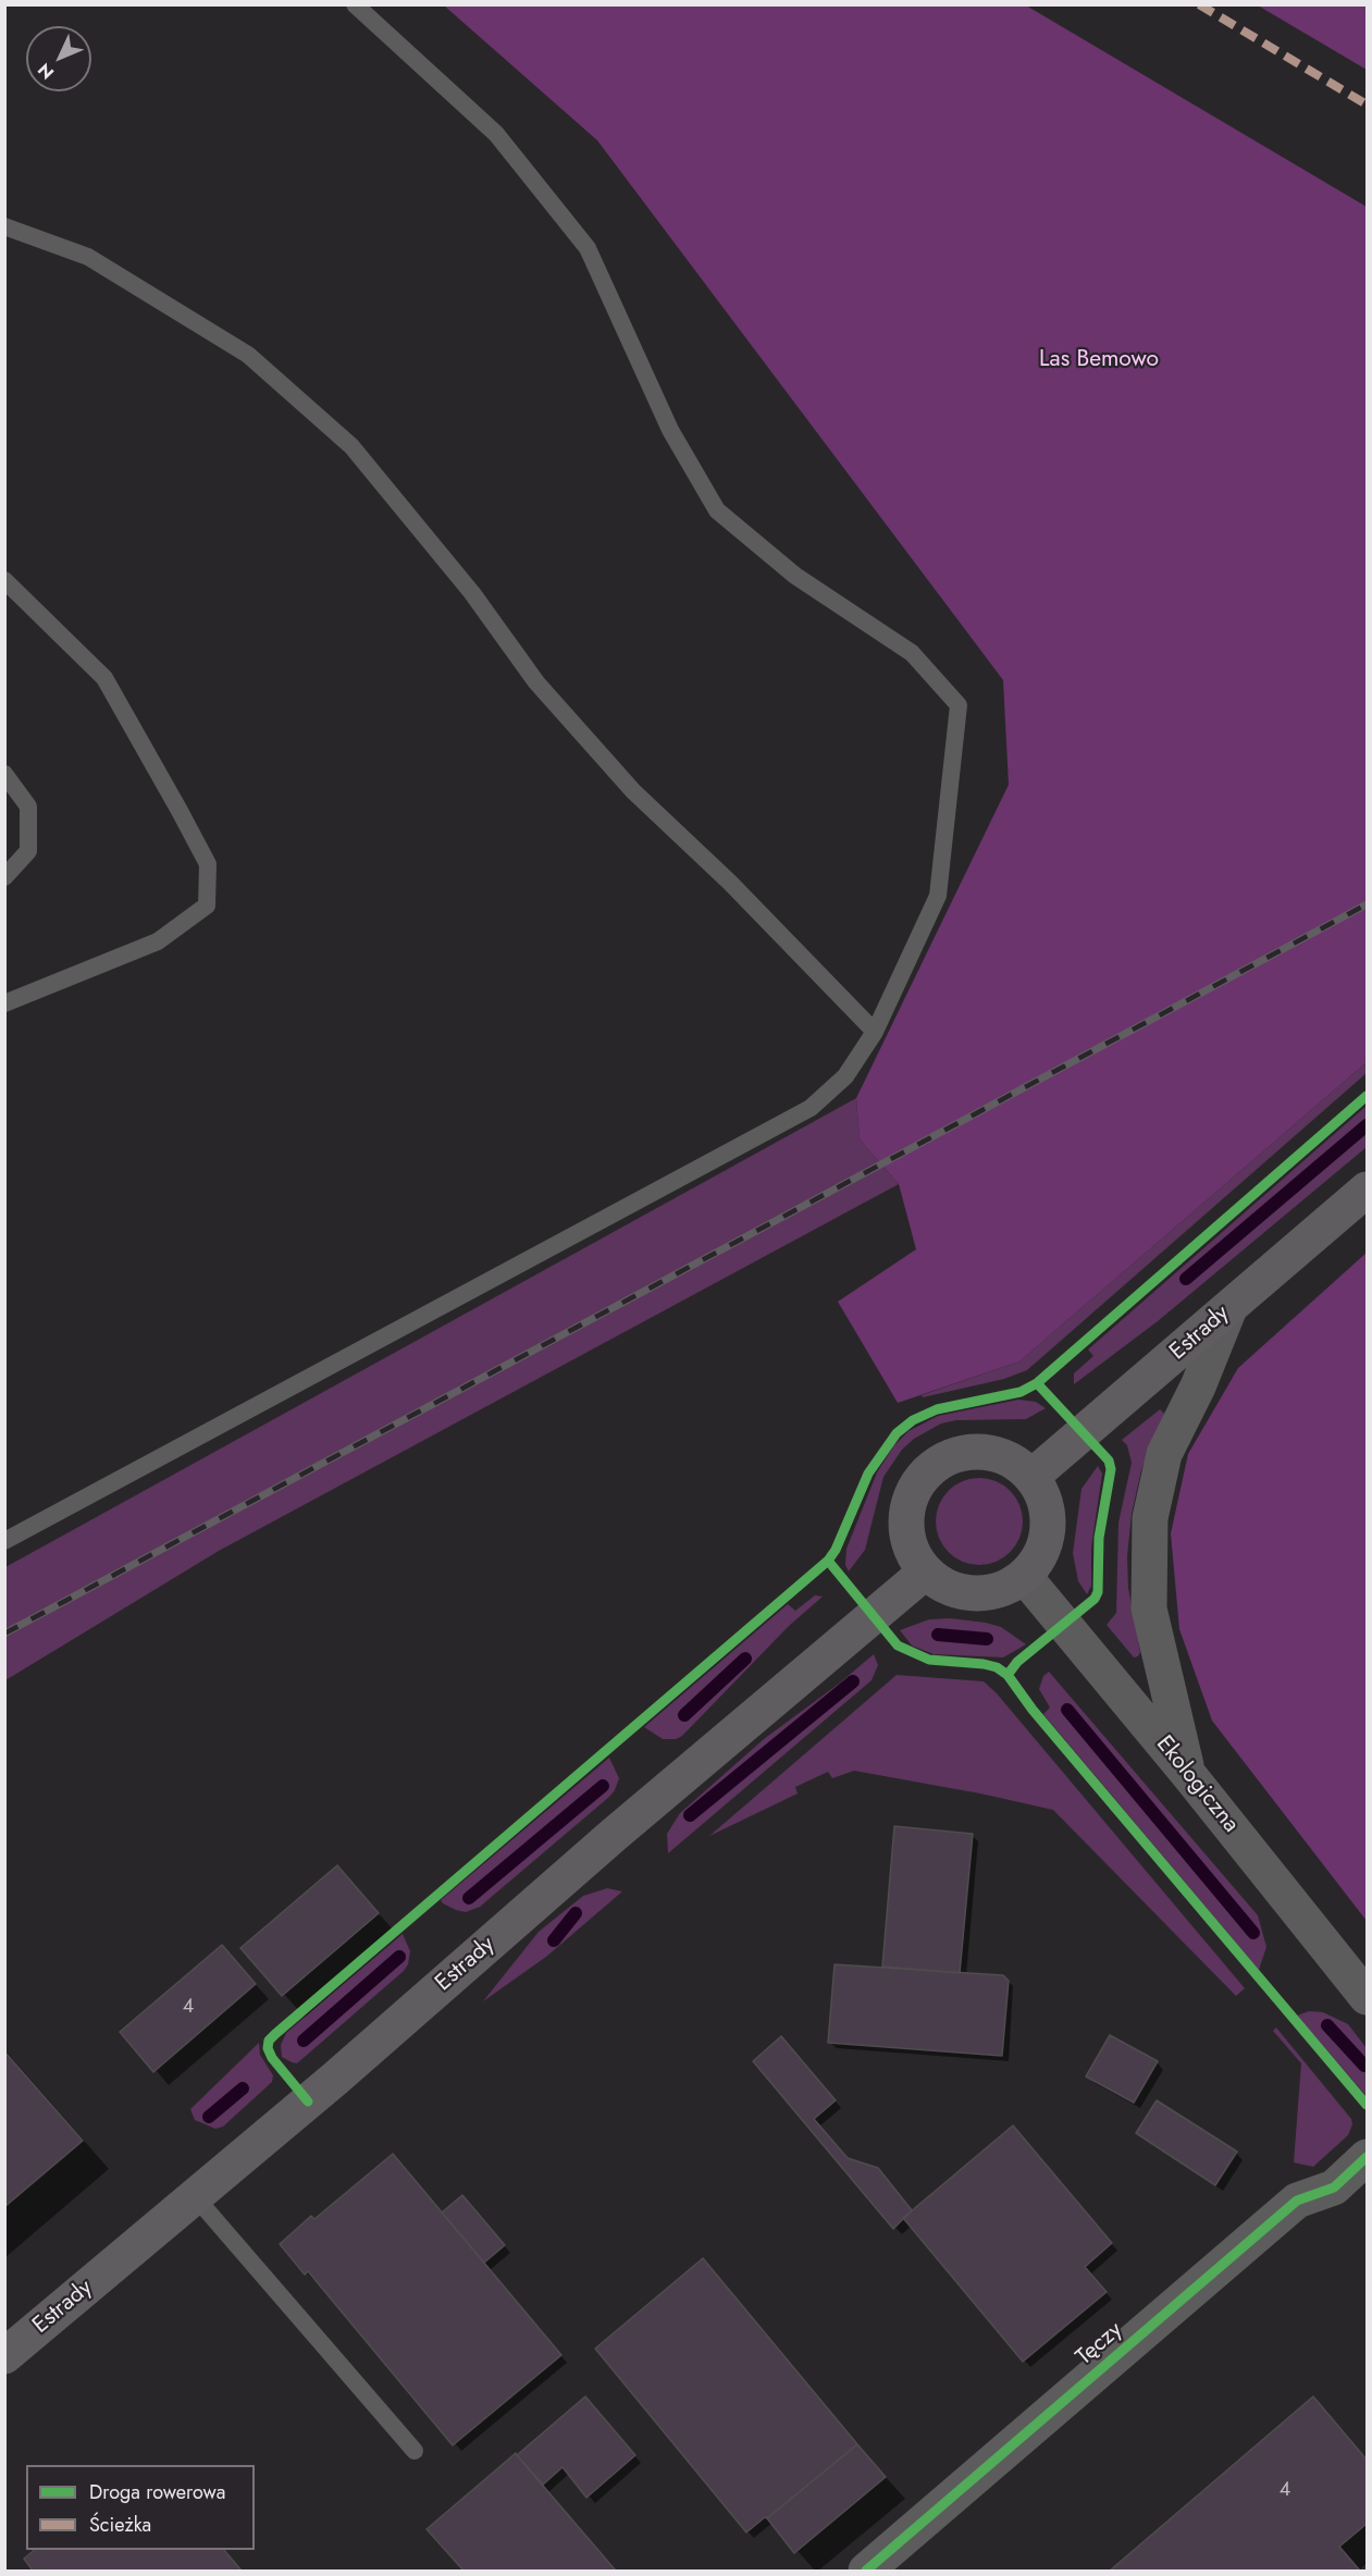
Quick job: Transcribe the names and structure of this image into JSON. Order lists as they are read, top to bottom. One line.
{"streets":{"main road":["Estrady"],"street":["Ekologiczna","Tęczy"]},"crossings":[["Estrady","Ekologiczna"]],"parks":["Las Bemowo"],"house_numbers":["4","4"],"legend":["Droga rowerowa","Ścieżka"],"north":"bottom left"}
